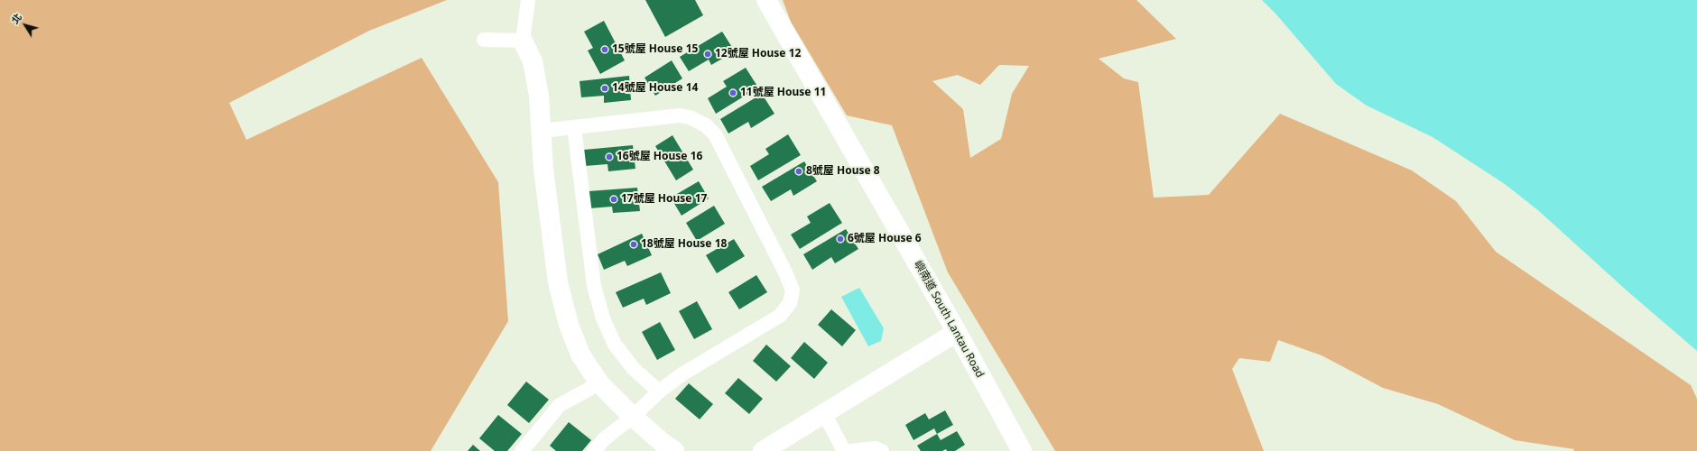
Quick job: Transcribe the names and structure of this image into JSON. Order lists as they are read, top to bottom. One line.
{"streets":{"street":["嶼南道 South Lantau Road"]},"places":["15號屋 House 15","12號屋 House 12","14號屋 House 14","11號屋 House 11","16號屋 House 16","8號屋 House 8","17號屋 House 17","6號屋 House 6","18號屋 House 18"],"north":"top left"}
